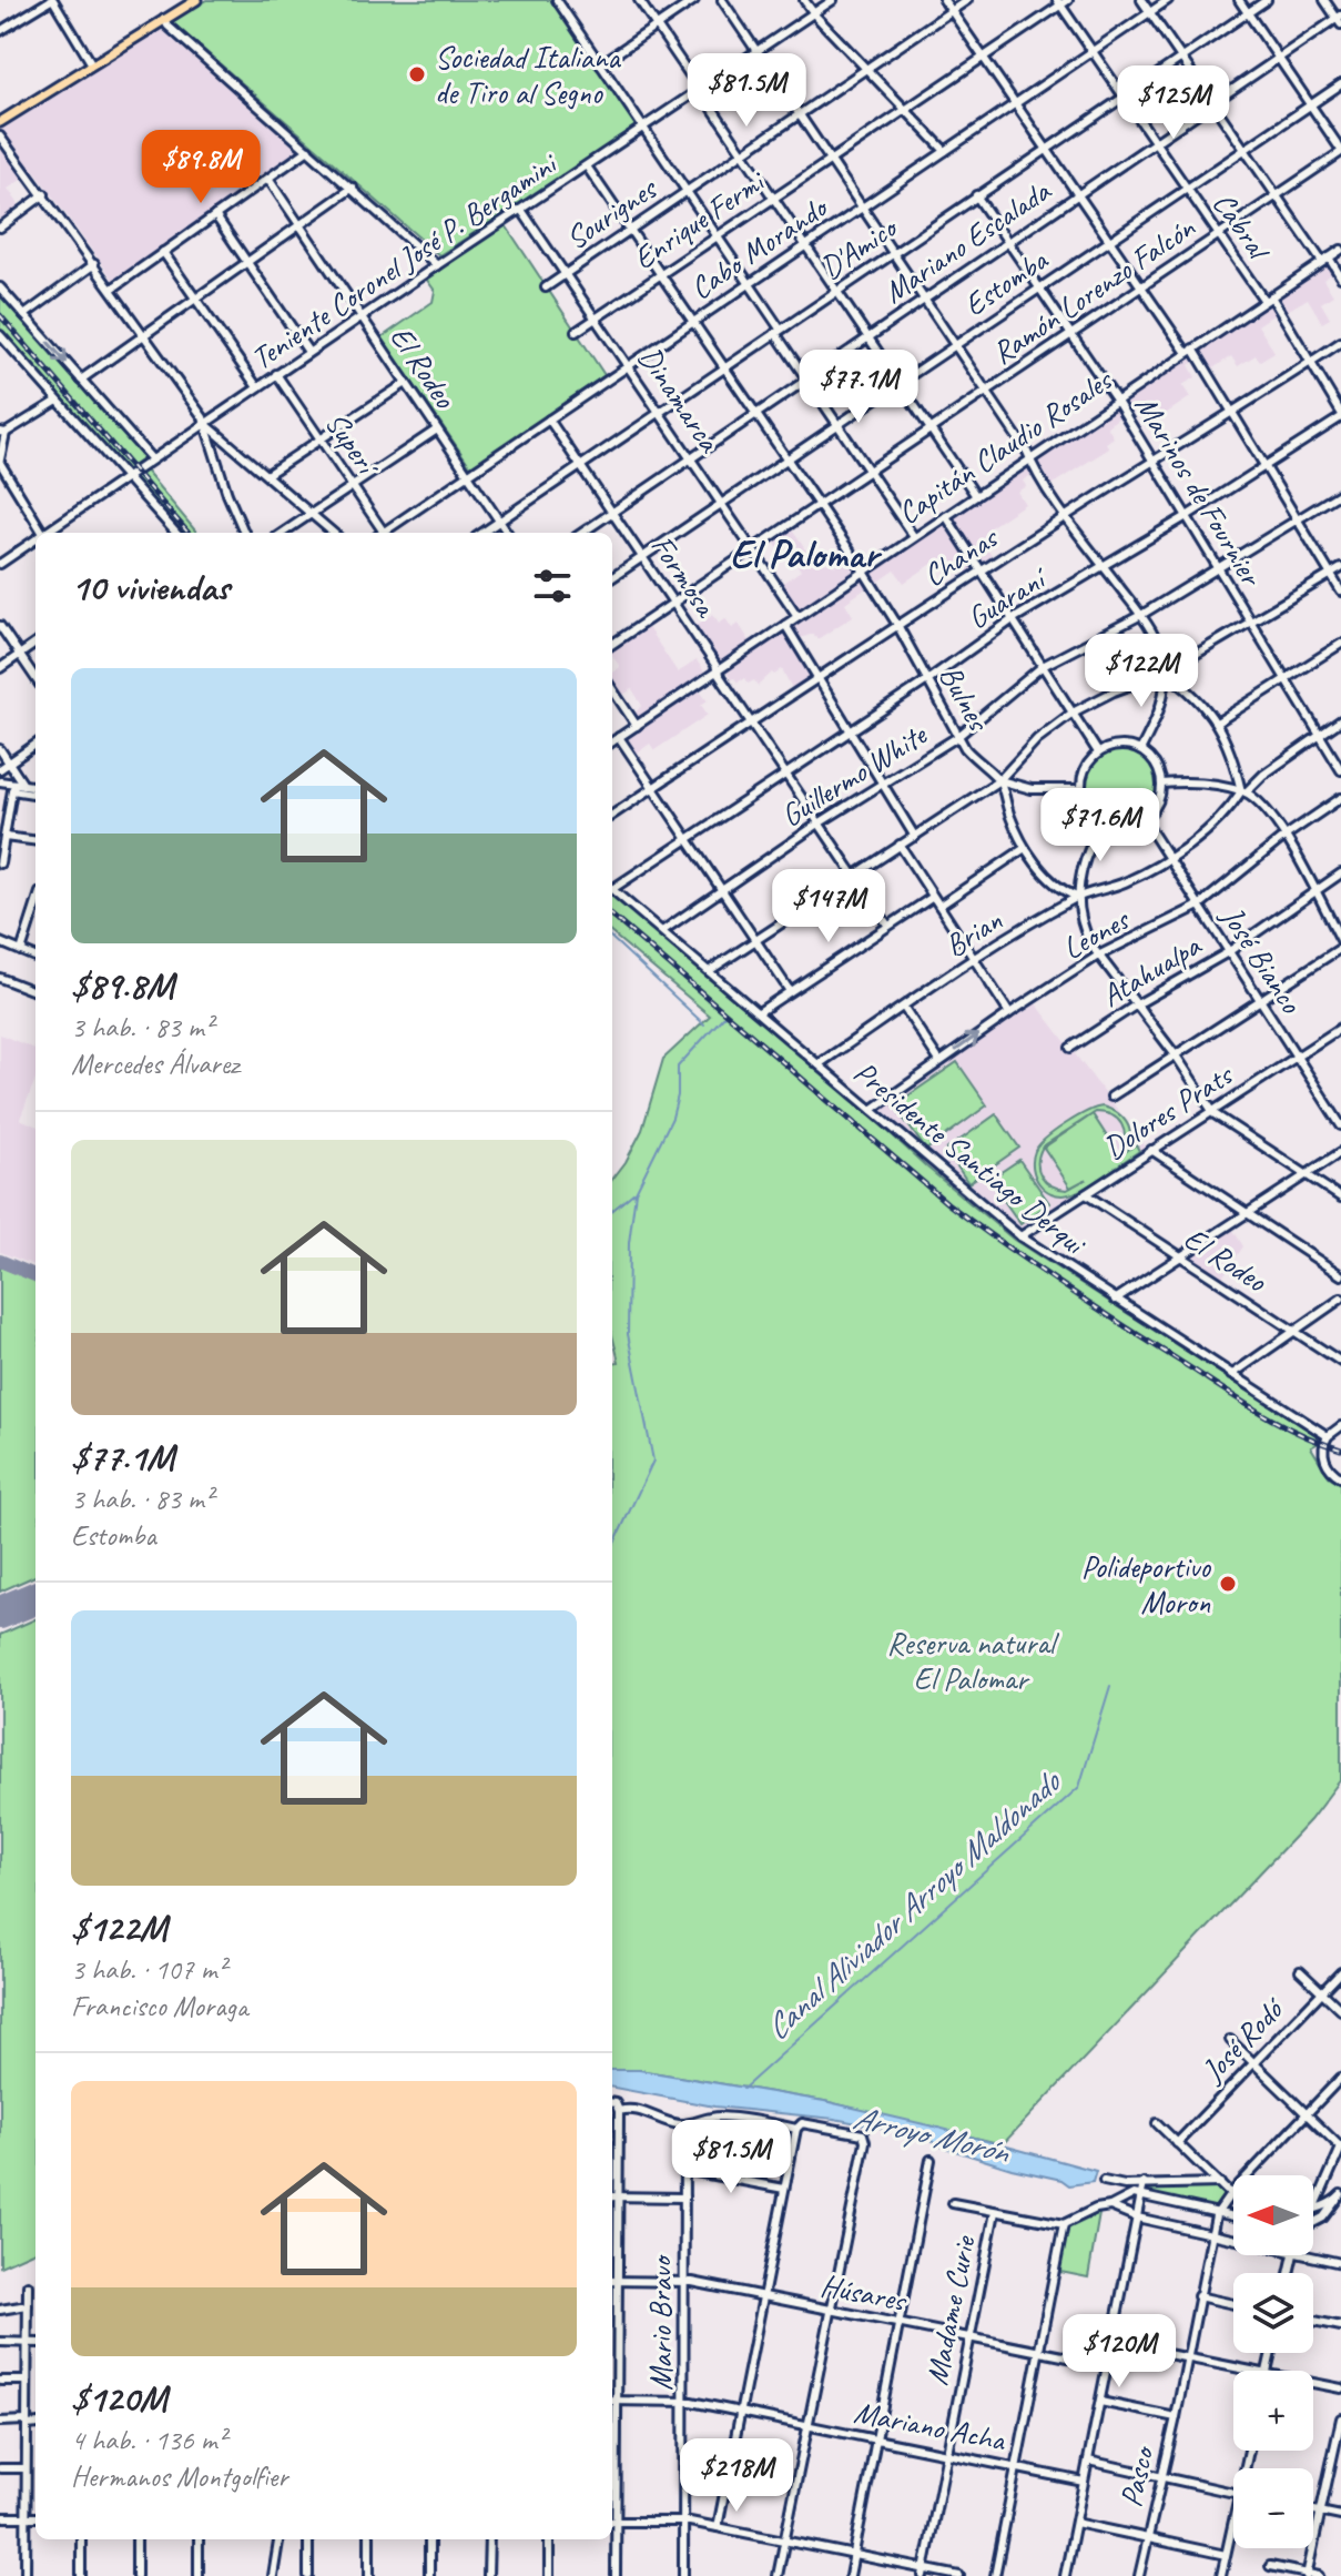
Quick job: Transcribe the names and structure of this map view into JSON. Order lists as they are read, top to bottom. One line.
{"streets":{"street":["Sourignes","Enrique Fermi","Cabral","Mariano Escalada","Cabo Morando","D'Amico","Teniente Coronel José P. Bergamini","Estomba","Ramón Lorenzo Falcón","El Rodeo","Dinamarca","Superí","Capitán Claudio Rosales","Marinos de Fournier","Chanas","Formosa","Guaraní","Bulnes","Guillermo White","Brian","Leones","José Bianco","Atahualpa","Dolores Prats","Presidente Santiago Derqui","José Rodó","Húsares","Madame Curie","Mario Bravo","Mariano Acha","Pasco"]},"crossings":[["Sourignes","Dinamarca"],["Sourignes","Bulnes"],["Enrique Fermi","Cabral"],["Enrique Fermi","Dinamarca"],["Enrique Fermi","Bulnes"],["Cabral","Mariano Escalada"],["Cabral","Cabo Morando"],["Cabral","D'Amico"],["Cabral","Estomba"],["Cabral","Ramón Lorenzo Falcón"],["Cabral","Capitán Claudio Rosales"],["Cabral","Chanas"],["Cabral","Guaraní"],["Mariano Escalada","Dinamarca"],["Mariano Escalada","Marinos de Fournier"],["Mariano Escalada","Formosa"],["Mariano Escalada","Bulnes"],["Cabo Morando","El Rodeo"],["Cabo Morando","Dinamarca"],["Cabo Morando","Formosa"],["Cabo Morando","Bulnes"],["D'Amico","El Rodeo"],["D'Amico","Dinamarca"],["D'Amico","Marinos de Fournier"],["D'Amico","Formosa"],["D'Amico","Bulnes"],["Teniente Coronel José P. Bergamini","El Rodeo"],["Teniente Coronel José P. Bergamini","Dinamarca"],["Teniente Coronel José P. Bergamini","Superí"],["Teniente Coronel José P. Bergamini","Bulnes"],["Estomba","Dinamarca"],["Estomba","Marinos de Fournier"],["Estomba","Formosa"],["Estomba","Bulnes"],["Ramón Lorenzo Falcón","Dinamarca"],["Ramón Lorenzo Falcón","Marinos de Fournier"],["Ramón Lorenzo Falcón","Formosa"],["Ramón Lorenzo Falcón","Bulnes"],["El Rodeo","Dolores Prats"],["Dinamarca","Capitán Claudio Rosales"],["Capitán Claudio Rosales","Marinos de Fournier"],["Capitán Claudio Rosales","Formosa"],["Capitán Claudio Rosales","Bulnes"],["Marinos de Fournier","Chanas"],["Marinos de Fournier","Guaraní"],["Marinos de Fournier","Guillermo White"],["Marinos de Fournier","Brian"],["Chanas","Formosa"],["Chanas","Bulnes"],["Formosa","Guaraní"],["Formosa","Guillermo White"],["Guaraní","Bulnes"],["Bulnes","Guillermo White"],["Guillermo White","Presidente Santiago Derqui"],["Brian","José Bianco"],["Brian","Presidente Santiago Derqui"],["Leones","José Bianco"],["Leones","Presidente Santiago Derqui"],["José Bianco","Atahualpa"],["José Bianco","Dolores Prats"],["Dolores Prats","Presidente Santiago Derqui"],["Húsares","Madame Curie"],["Húsares","Mario Bravo"],["Madame Curie","Mariano Acha"],["Mario Bravo","Mariano Acha"]],"districts":["El Palomar"],"water":["Canal Aliviador Arroyo Maldonado","Arroyo Morón"],"parks":["Reserva natural El Palomar"],"places":["Sociedad Italiana de Tiro al Segno","Polideportivo Moron"],"north":"left","page":{"price":["$81.5M","$125M","$89.8M","$77.1M","$122M","$71.6M","$147M","$81.5M","$120M","$218M"],"heading":"10 viviendas","list":[{"name":"$89.8M","note":"3 hab. · 83 m² · Mercedes Álvarez"},{"name":"$77.1M","note":"3 hab. · 83 m² · Estomba"},{"name":"$122M","note":"3 hab. · 107 m² · Francisco Moraga"},{"name":"$120M","note":"4 hab. · 136 m² · Hermanos Montgolfier"}],"map_buttons":["+","−"]}}
